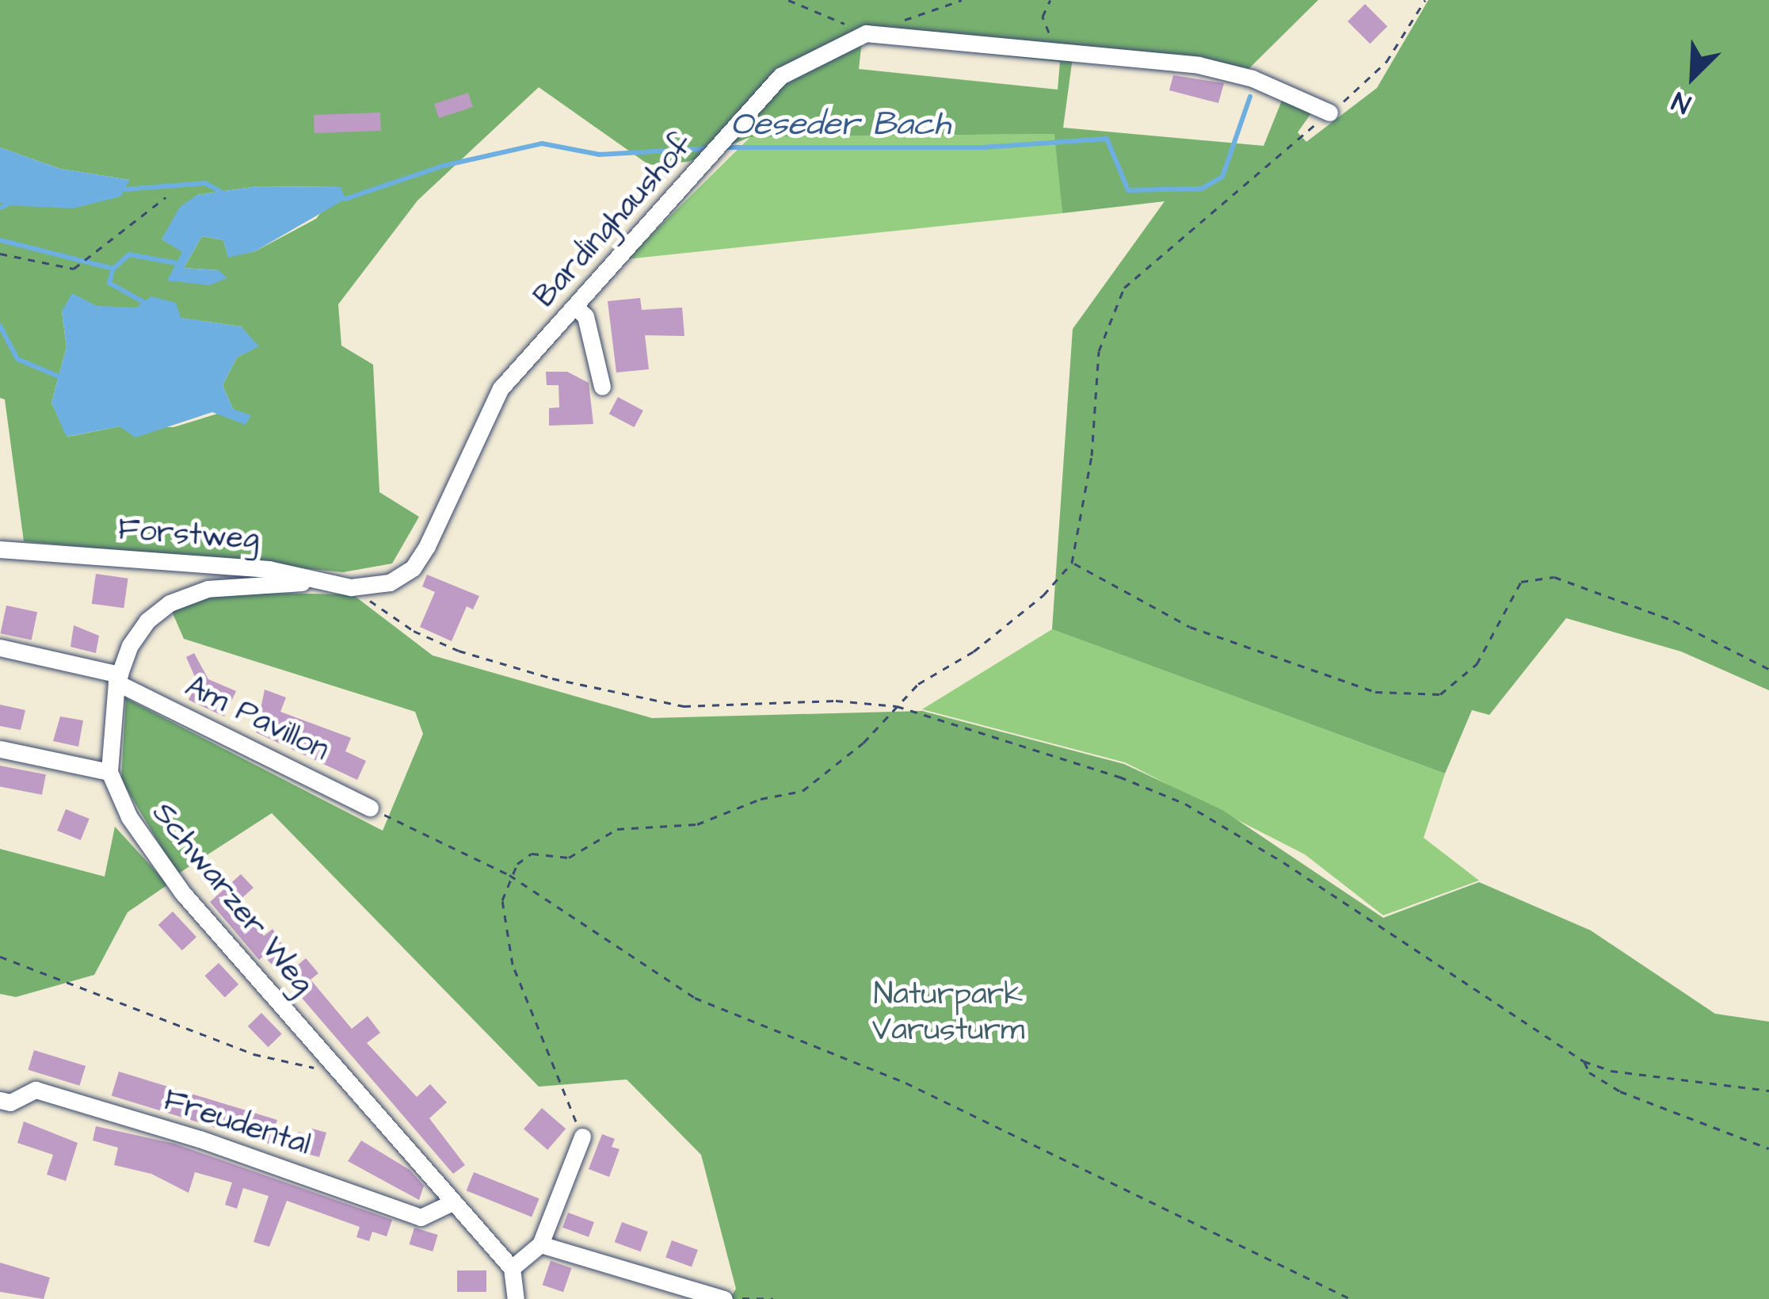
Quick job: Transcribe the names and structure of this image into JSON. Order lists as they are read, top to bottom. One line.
{"streets":{"street":["Bardinghaushof","Forstweg","Am Pavillon","Schwarzer Weg","Freudental"]},"crossings":[["Bardinghaushof","Forstweg"],["Forstweg","Schwarzer Weg"],["Am Pavillon","Schwarzer Weg"],["Schwarzer Weg","Freudental"]],"water":["Oeseder Bach"],"parks":["Naturpark Varusturm"],"north":"bottom left"}
